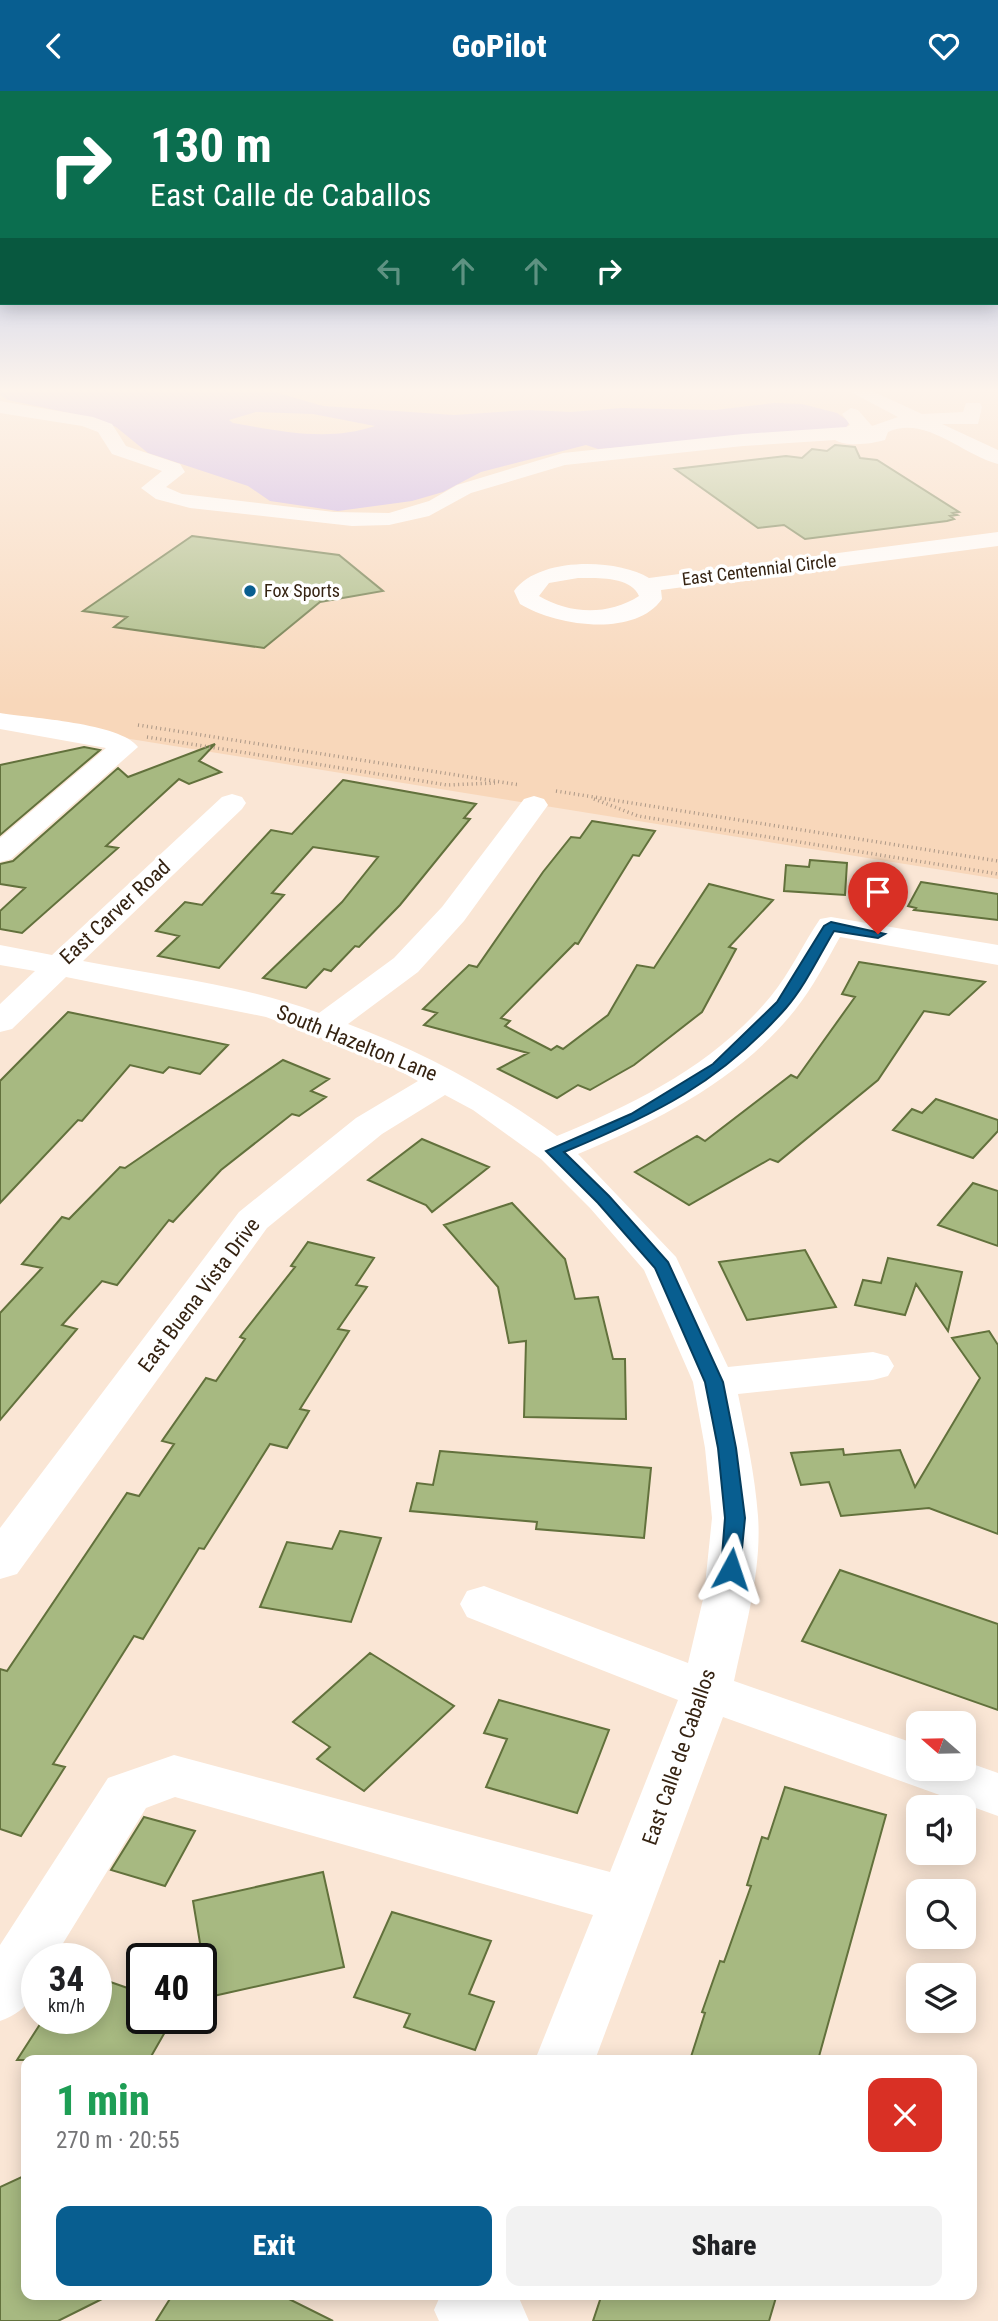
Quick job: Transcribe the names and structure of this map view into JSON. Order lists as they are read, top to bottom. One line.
{"streets":{"street":["East Centennial Circle","East Carver Road","South Hazelton Lane","East Buena Vista Drive","East Calle de Caballos"]},"crossings":[["East Carver Road","South Hazelton Lane"],["South Hazelton Lane","East Buena Vista Drive"],["South Hazelton Lane","East Calle de Caballos"]],"places":["Fox Sports"],"north":"left","page":{"header":"GoPilot","turn":["130 m","East Calle de Caballos"],"speed":"34 km/h","limit":"40","heading":["1 min","270 m · 20:55"],"buttons":["Exit","Share"]}}
